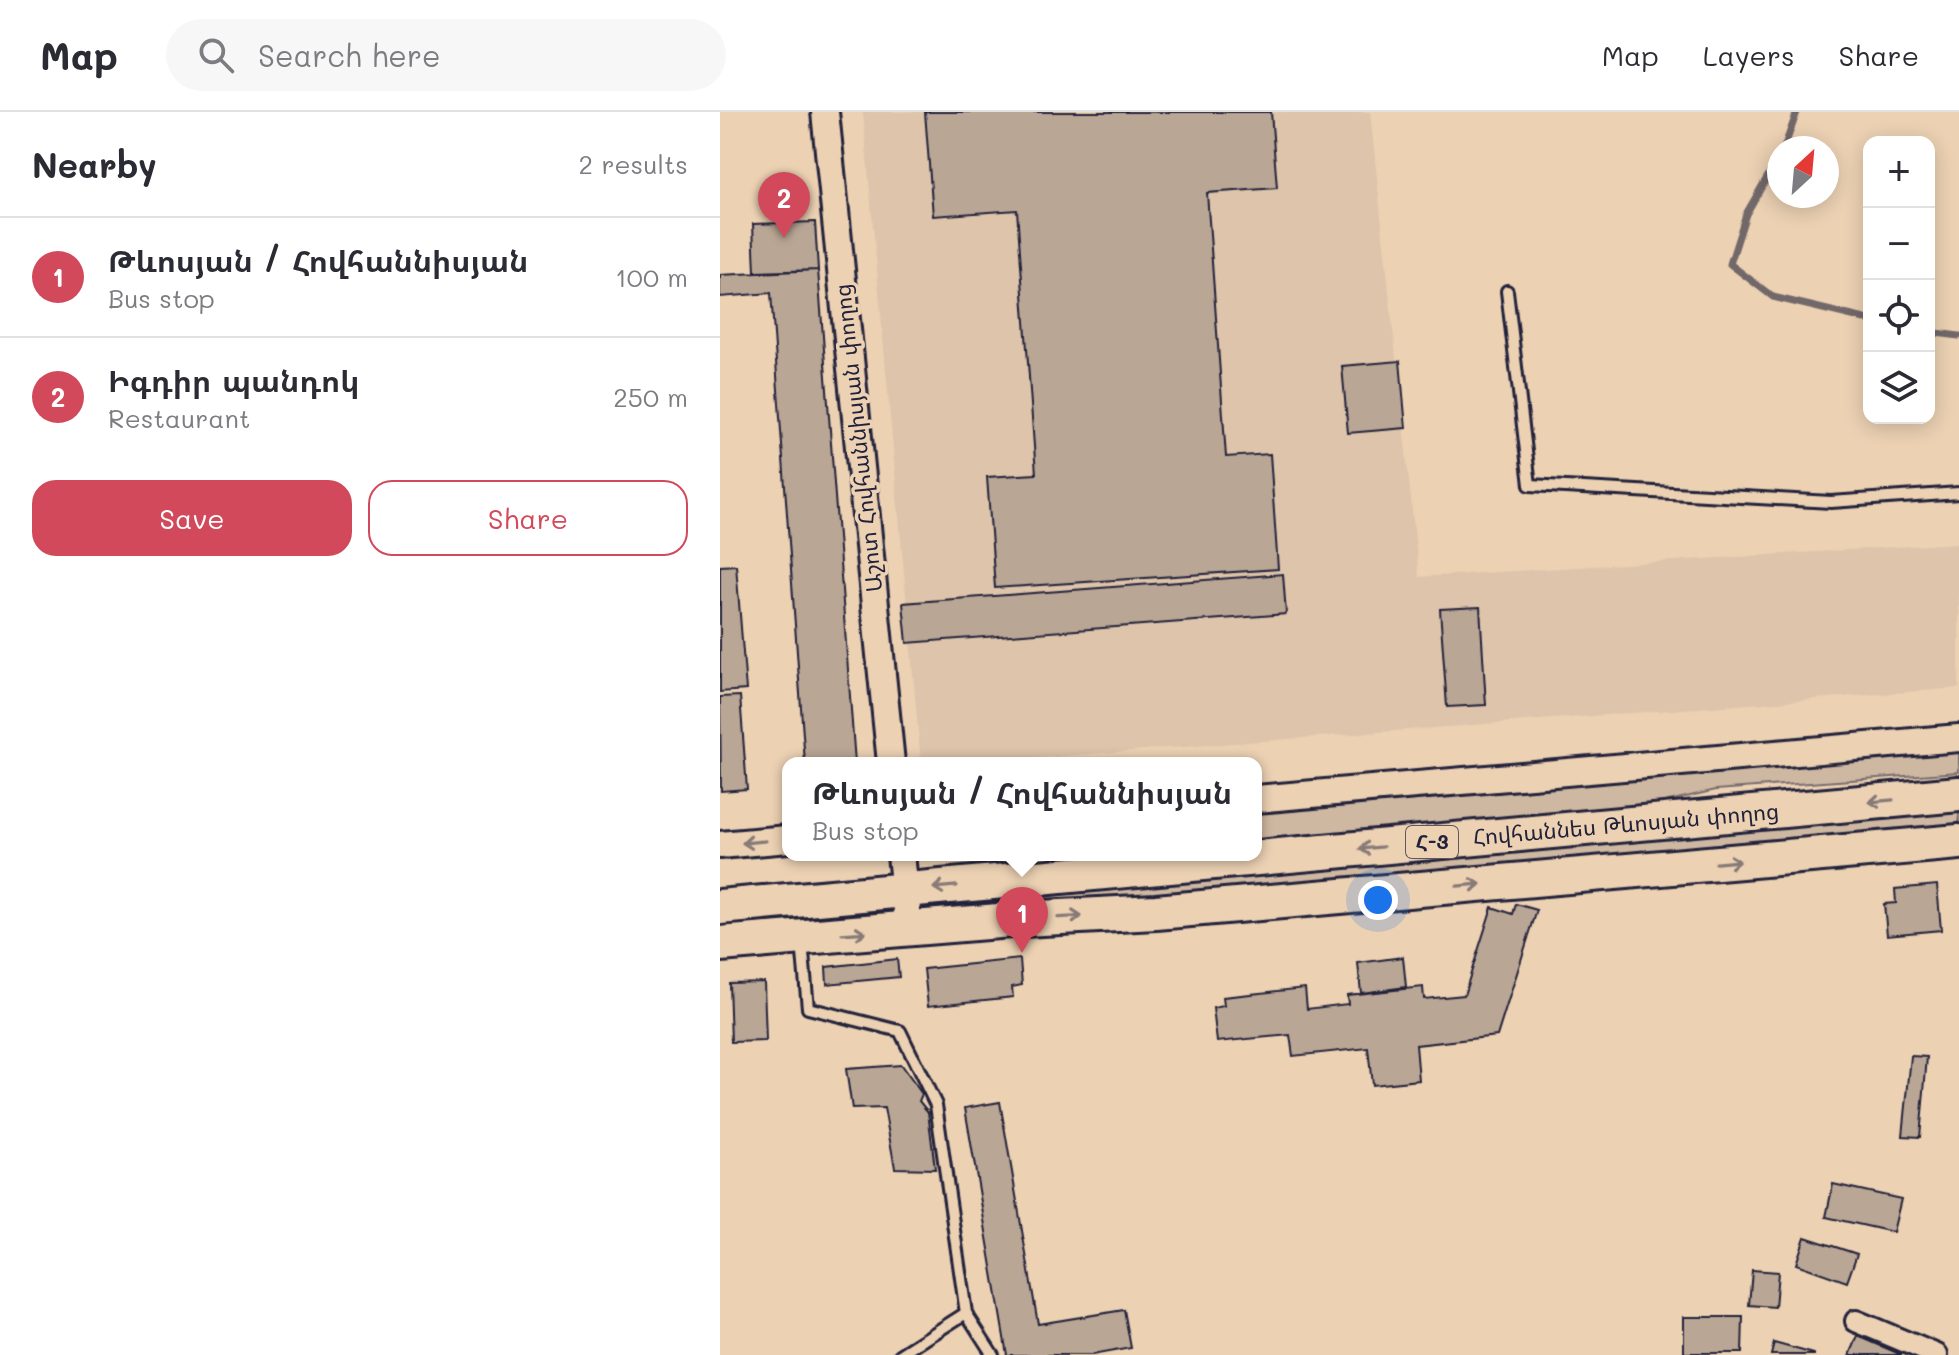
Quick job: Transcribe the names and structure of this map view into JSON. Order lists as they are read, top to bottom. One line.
{"streets":{"main road":["Հովհաննես Թևոսյան փողոց","Հ-3"],"street":["Աշոտ Հովհաննիսյան փողոց"]},"north":"top right","page":{"header":"Map","search":"Search here","nav":["Map","Layers","Share"],"heading":["Nearby","2 results"],"map_buttons":["+","−"],"pins":["2","1"],"list":[{"mark":"1","name":"Թևոսյան / Հովհաննիսյան","note":"Bus stop","value":"100 m"},{"mark":"2","name":"Իգդիր պանդոկ","note":"Restaurant","value":"250 m"}],"buttons":["Save","Share"],"popup":["Թևոսյան / Հովհաննիսյան","Bus stop"]}}
